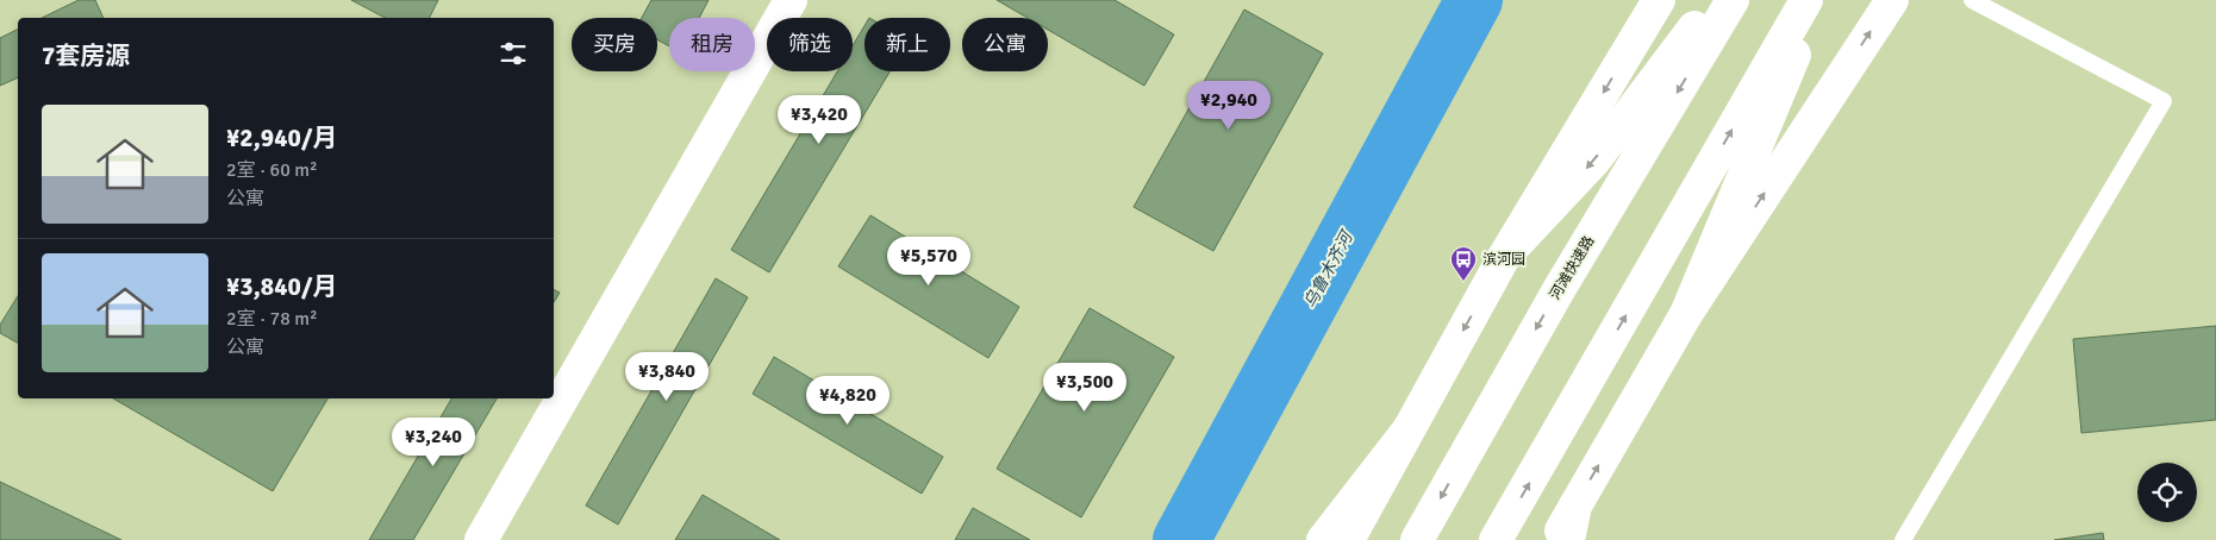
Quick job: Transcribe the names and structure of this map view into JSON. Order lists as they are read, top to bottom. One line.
{"streets":{"main road":["河滩快速路"]},"water":["乌鲁木齐河"],"places":{"bus stop":["滨河园"]},"page":{"chip":["买房","租房","筛选","新上","公寓"],"heading":"7套房源","price":["¥2,940","¥3,420","¥5,570","¥3,840","¥3,500","¥4,820","¥3,240"],"list":[{"name":"¥2,940/月","note":"2室 · 60 m² · 公寓"},{"name":"¥3,840/月","note":"2室 · 78 m² · 公寓"}]}}
